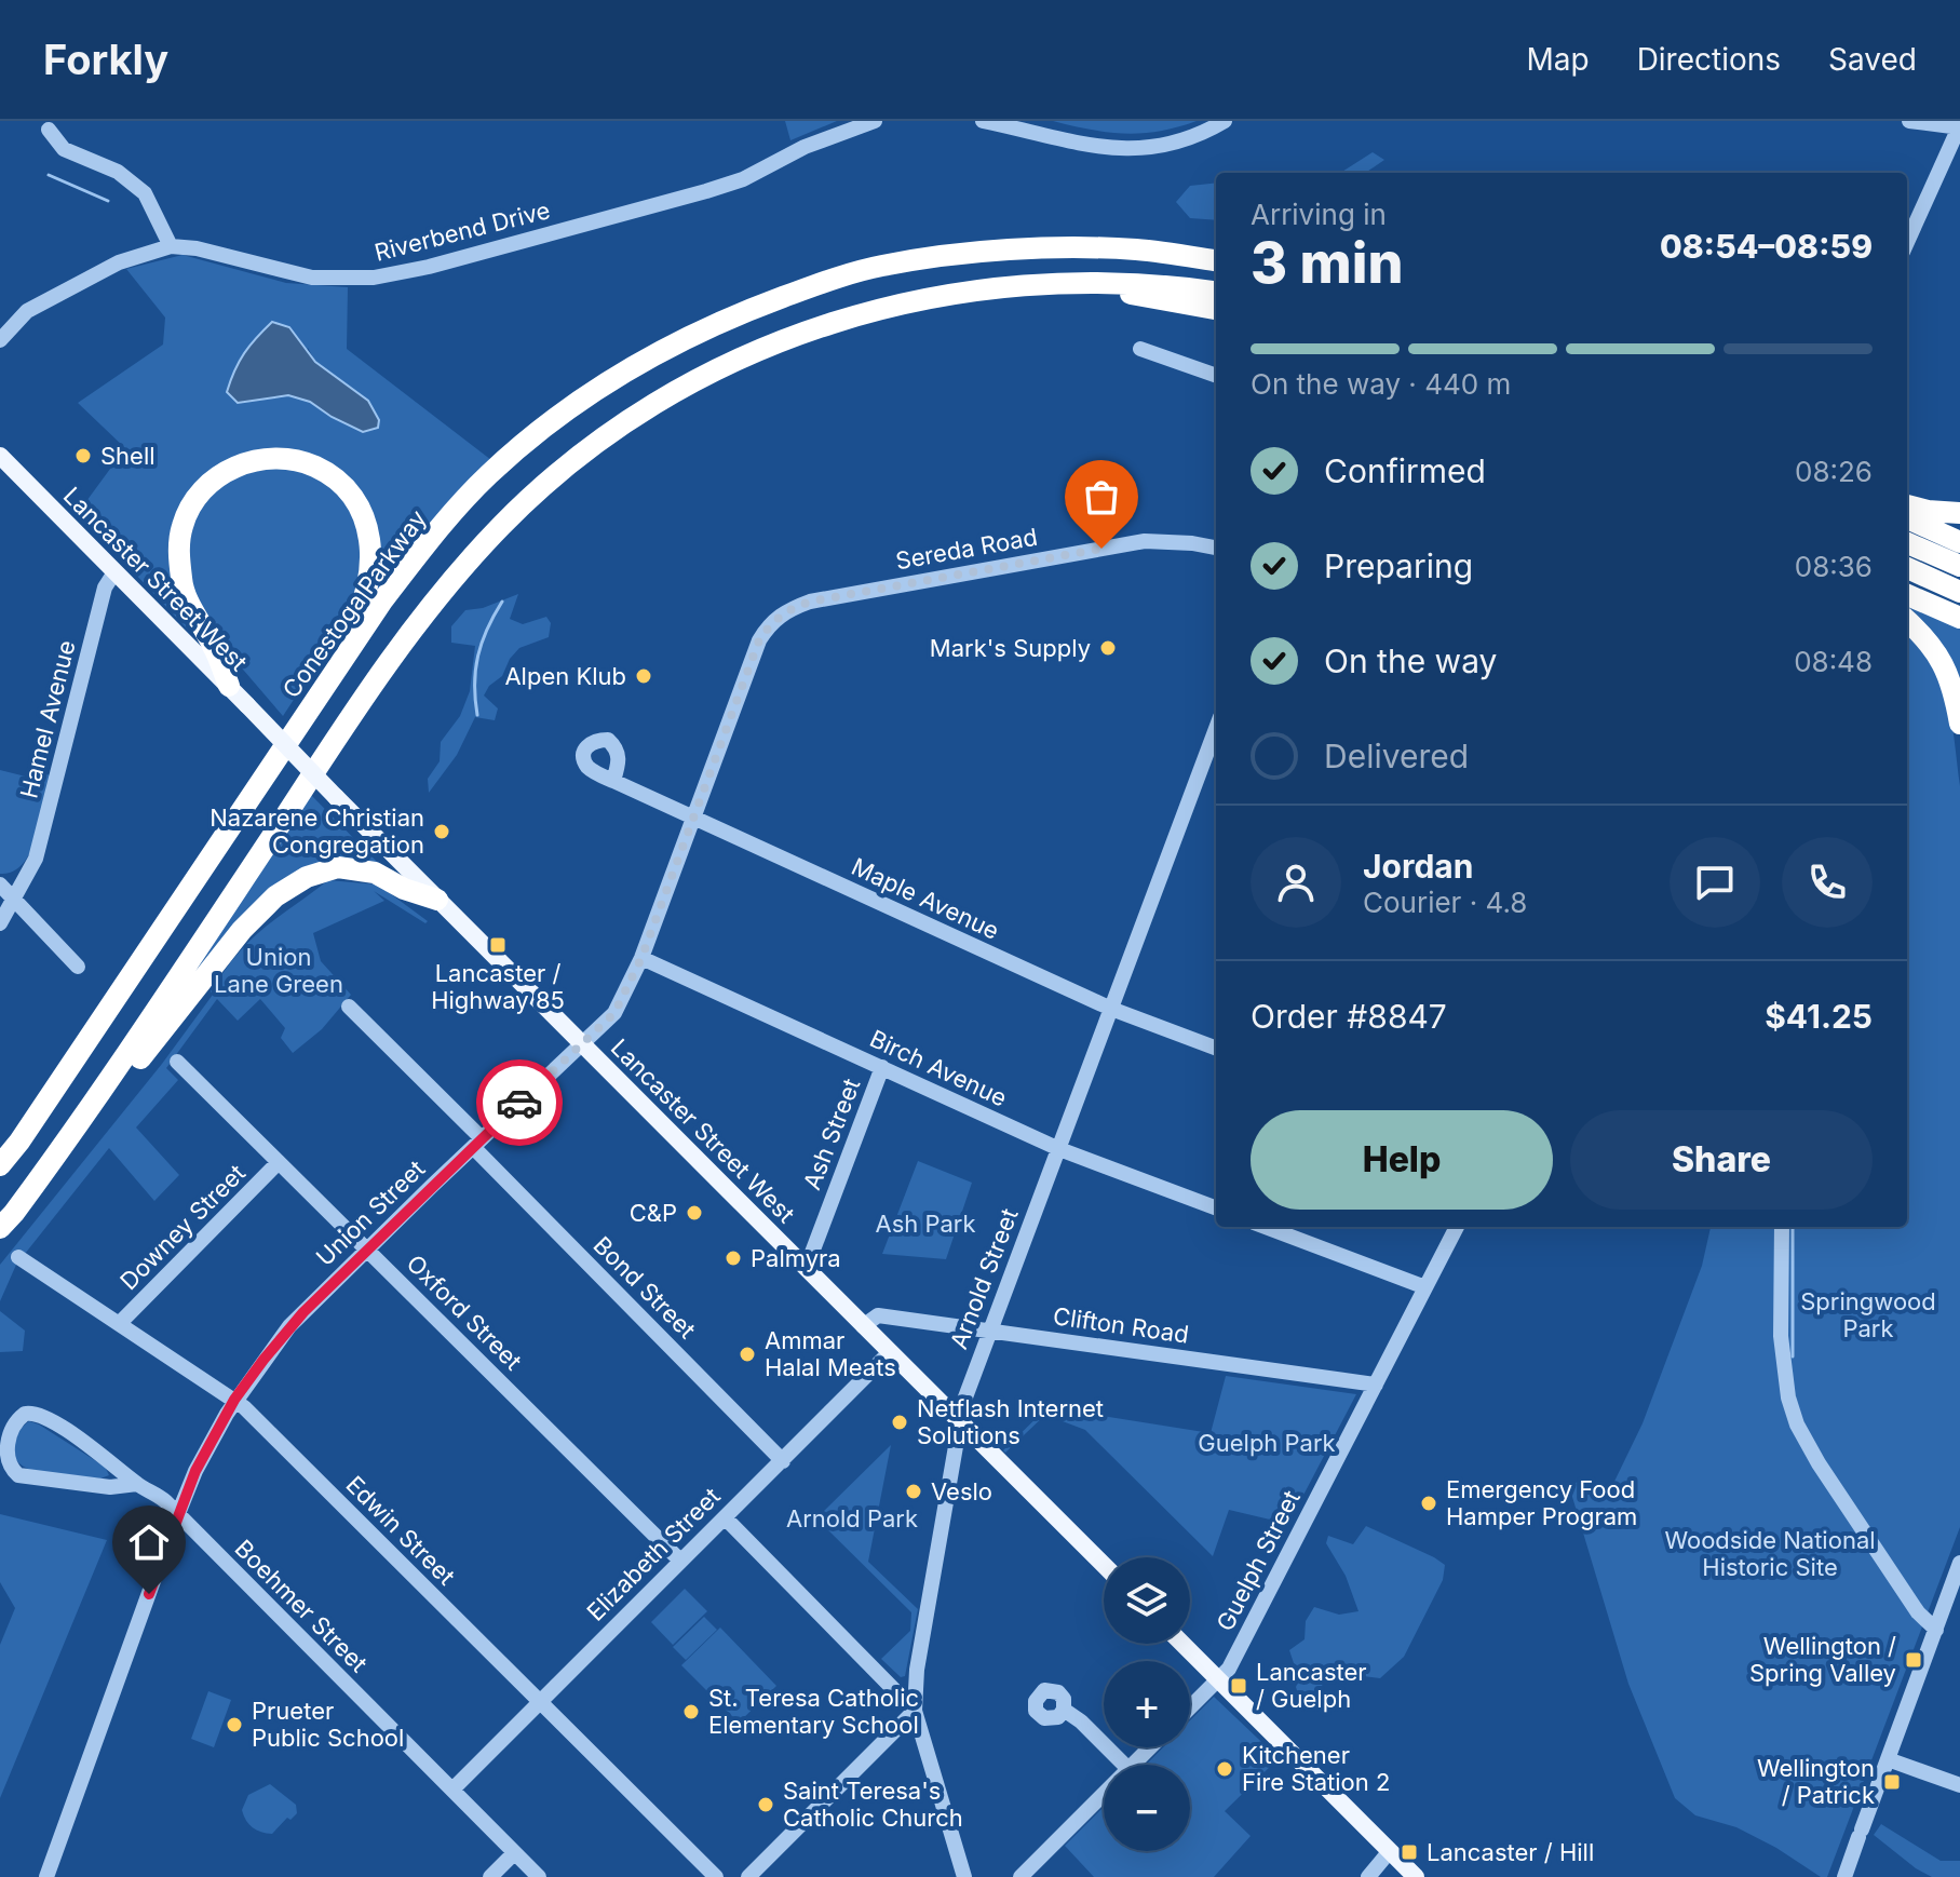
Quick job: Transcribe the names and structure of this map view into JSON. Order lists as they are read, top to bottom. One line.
{"streets":{"highway":["Conestoga Parkway"],"main road":["Lancaster Street West"],"street":["Riverbend Drive","Sereda Road","Hamel Avenue","Maple Avenue","Birch Avenue","Ash Street","Union Street","Downey Street","Arnold Street","Bond Street","Oxford Street","Clifton Road","Edwin Street","Elizabeth Street","Guelph Street","Boehmer Street"]},"crossings":[["Sereda Road","Union Street"],["Lancaster Street West","Hamel Avenue"],["Lancaster Street West","Ash Street"],["Lancaster Street West","Union Street"],["Lancaster Street West","Arnold Street"],["Lancaster Street West","Clifton Road"],["Lancaster Street West","Elizabeth Street"],["Maple Avenue","Union Street"],["Maple Avenue","Arnold Street"],["Birch Avenue","Ash Street"],["Birch Avenue","Union Street"],["Birch Avenue","Arnold Street"],["Union Street","Bond Street"],["Union Street","Oxford Street"],["Union Street","Edwin Street"],["Union Street","Boehmer Street"],["Downey Street","Oxford Street"],["Downey Street","Edwin Street"],["Arnold Street","Clifton Road"],["Bond Street","Elizabeth Street"],["Oxford Street","Elizabeth Street"],["Clifton Road","Guelph Street"],["Edwin Street","Elizabeth Street"],["Elizabeth Street","Boehmer Street"]],"parks":["Union Lane Green","Ash Park","Springwood Park","Guelph Park","Arnold Park","Woodside National Historic Site"],"places":{"other":["Shell","Mark's Supply","Alpen Klub","Nazarene Christian Congregation","C&P","Palmyra","Ammar Halal Meats","Netflash Internet Solutions","Veslo","Emergency Food Hamper Program","St. Teresa Catholic Elementary School","Prueter Public School","Kitchener Fire Station 2","Saint Teresa's Catholic Church"],"transit":["Lancaster / Highway 85","Wellington / Spring Valley","Lancaster / Guelph","Wellington / Patrick","Lancaster / Hill"]},"page":{"header":"Forkly","nav":["Map","Directions","Saved"],"heading":["3 min","Arriving in","08:54–08:59"],"panel":["Jordan","Courier · 4.8","Order #8847","$41.25"],"bar":"On the way · 440 m","list":[["Confirmed","08:26"],["Preparing","08:36"],["On the way","08:48"],"Delivered"],"buttons":["Help","Share"],"map_buttons":["+","−"]}}
